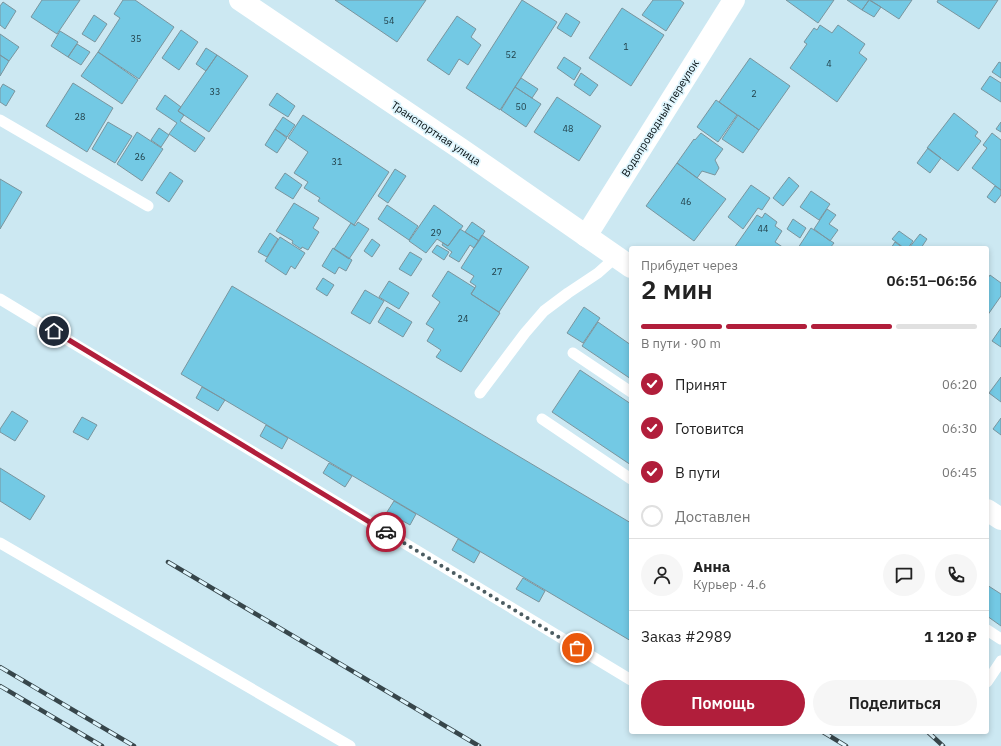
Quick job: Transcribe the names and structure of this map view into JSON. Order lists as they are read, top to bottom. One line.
{"streets":{"street":["Водопроводный переулок","Транспортная улица"]},"crossings":[["Водопроводный переулок","Транспортная улица"]],"house_numbers":["54","35","1","52","4","33","2","50","28","48","26","31","46","44","29","27","24"],"page":{"heading":["2 мин","Прибудет через","06:51–06:56"],"panel":["Анна","Курьер · 4.6","Заказ #2989","1 120 ₽"],"bar":"В пути · 90 m","list":[["Принят","06:20"],["Готовится","06:30"],["В пути","06:45"],"Доставлен"],"buttons":["Помощь","Поделиться"]}}
